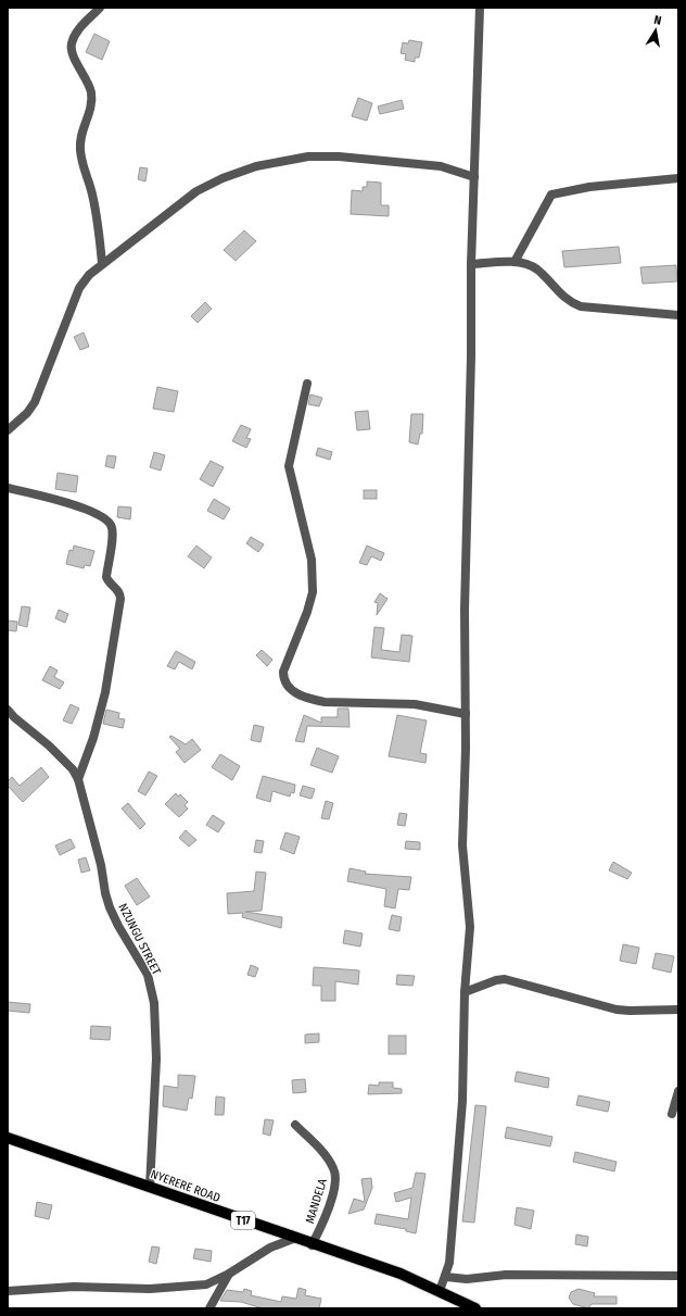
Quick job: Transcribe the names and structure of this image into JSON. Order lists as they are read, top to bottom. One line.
{"streets":{"main road":["NYERERE ROAD","T17"],"street":["NZUNGU STREET","MANDELA"]},"crossings":[["NZUNGU STREET","NYERERE ROAD"],["NYERERE ROAD","MANDELA"]],"north":"top"}
